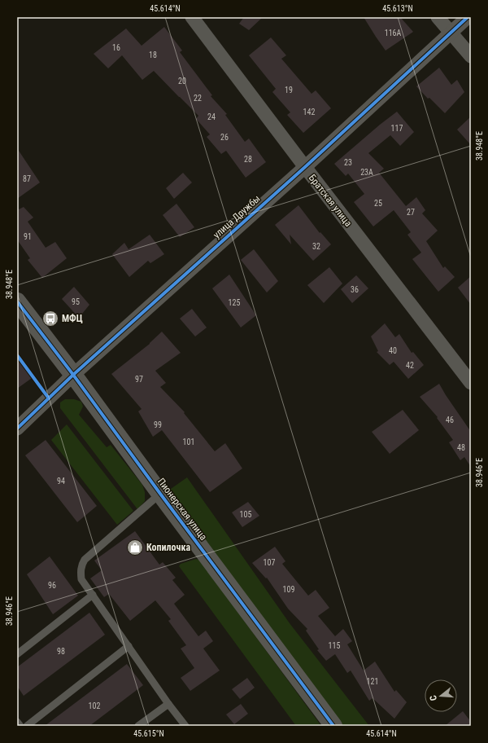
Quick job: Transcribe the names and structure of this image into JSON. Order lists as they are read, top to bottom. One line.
{"streets":{"street":["Братская улица","улица Дружбы","Пионерская улица"]},"crossings":[["Братская улица","улица Дружбы"],["улица Дружбы","Пионерская улица"]],"places":{"bus stop":["МФЦ"],"shop":["Копилочка"]},"house_numbers":["116А","16","18","20","19","22","142","24","117","26","28","23","23А","87","25","27","91","32","36","95","125","40","42","97","46","99","101","48","94","105","107","96","109","115","98","121","102"],"north":"left","coordinates":["45.614°N","45.613°N","38.948°E","38.946°E","45.615°N"]}
